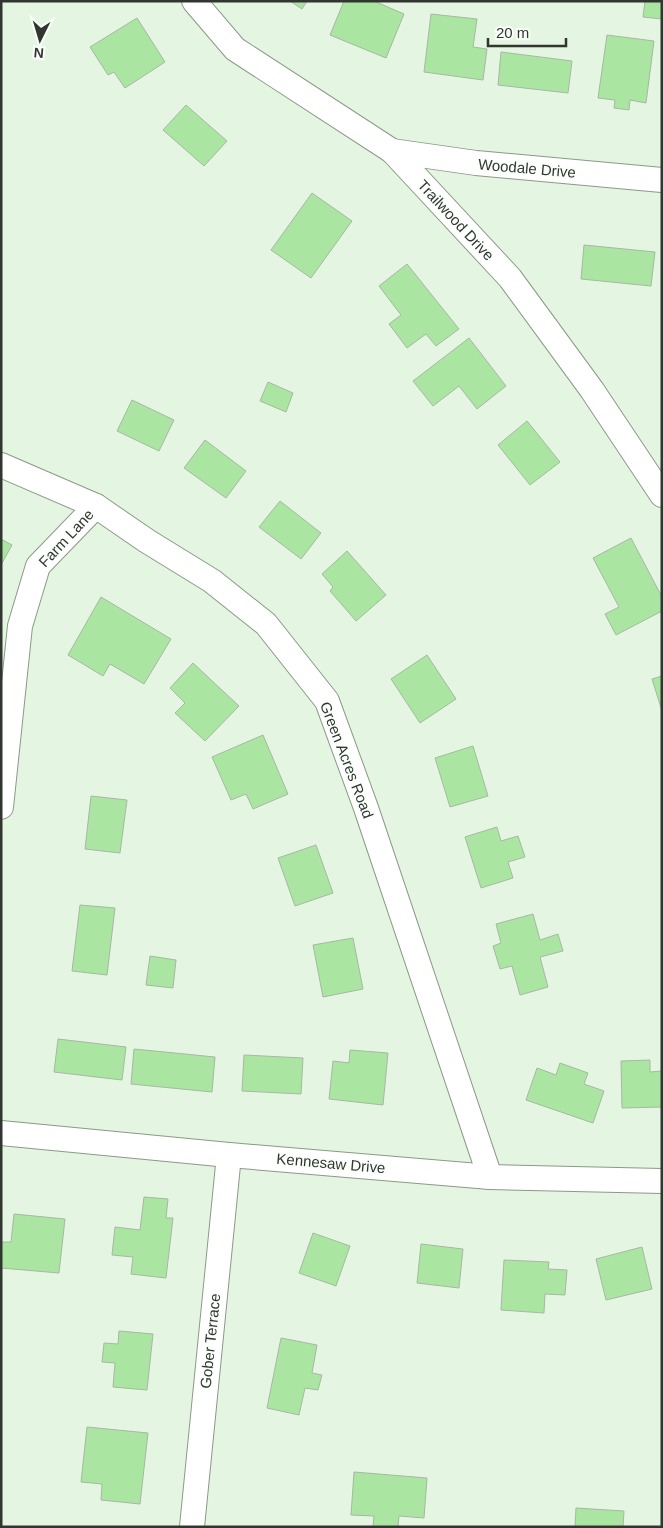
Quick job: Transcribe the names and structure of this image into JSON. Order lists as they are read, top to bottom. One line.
{"streets":{"street":["Woodale Drive","Trailwood Drive","Farm Lane","Green Acres Road","Kennesaw Drive","Gober Terrace"]},"crossings":[["Woodale Drive","Trailwood Drive"],["Farm Lane","Green Acres Road"],["Green Acres Road","Kennesaw Drive"],["Kennesaw Drive","Gober Terrace"]],"scale_bar":"20 m","north":"bottom"}
